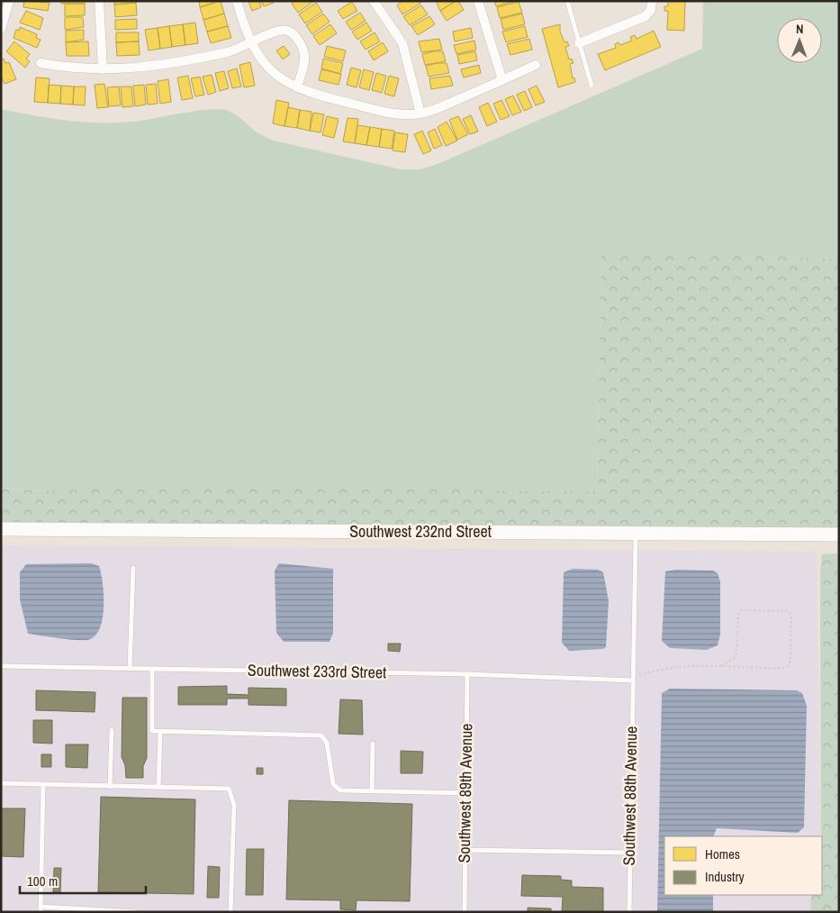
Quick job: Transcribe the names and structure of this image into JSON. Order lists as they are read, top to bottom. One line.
{"streets":{"street":["Southwest 232nd Street"],"lane":["Southwest 233rd Street","Southwest 89th Avenue","Southwest 88th Avenue"]},"crossings":[["Southwest 232nd Street","Southwest 88th Avenue"],["Southwest 233rd Street","Southwest 89th Avenue"],["Southwest 233rd Street","Southwest 88th Avenue"]],"legend":["Homes","Industry"],"scale_bar":"100 m","north":"top"}
